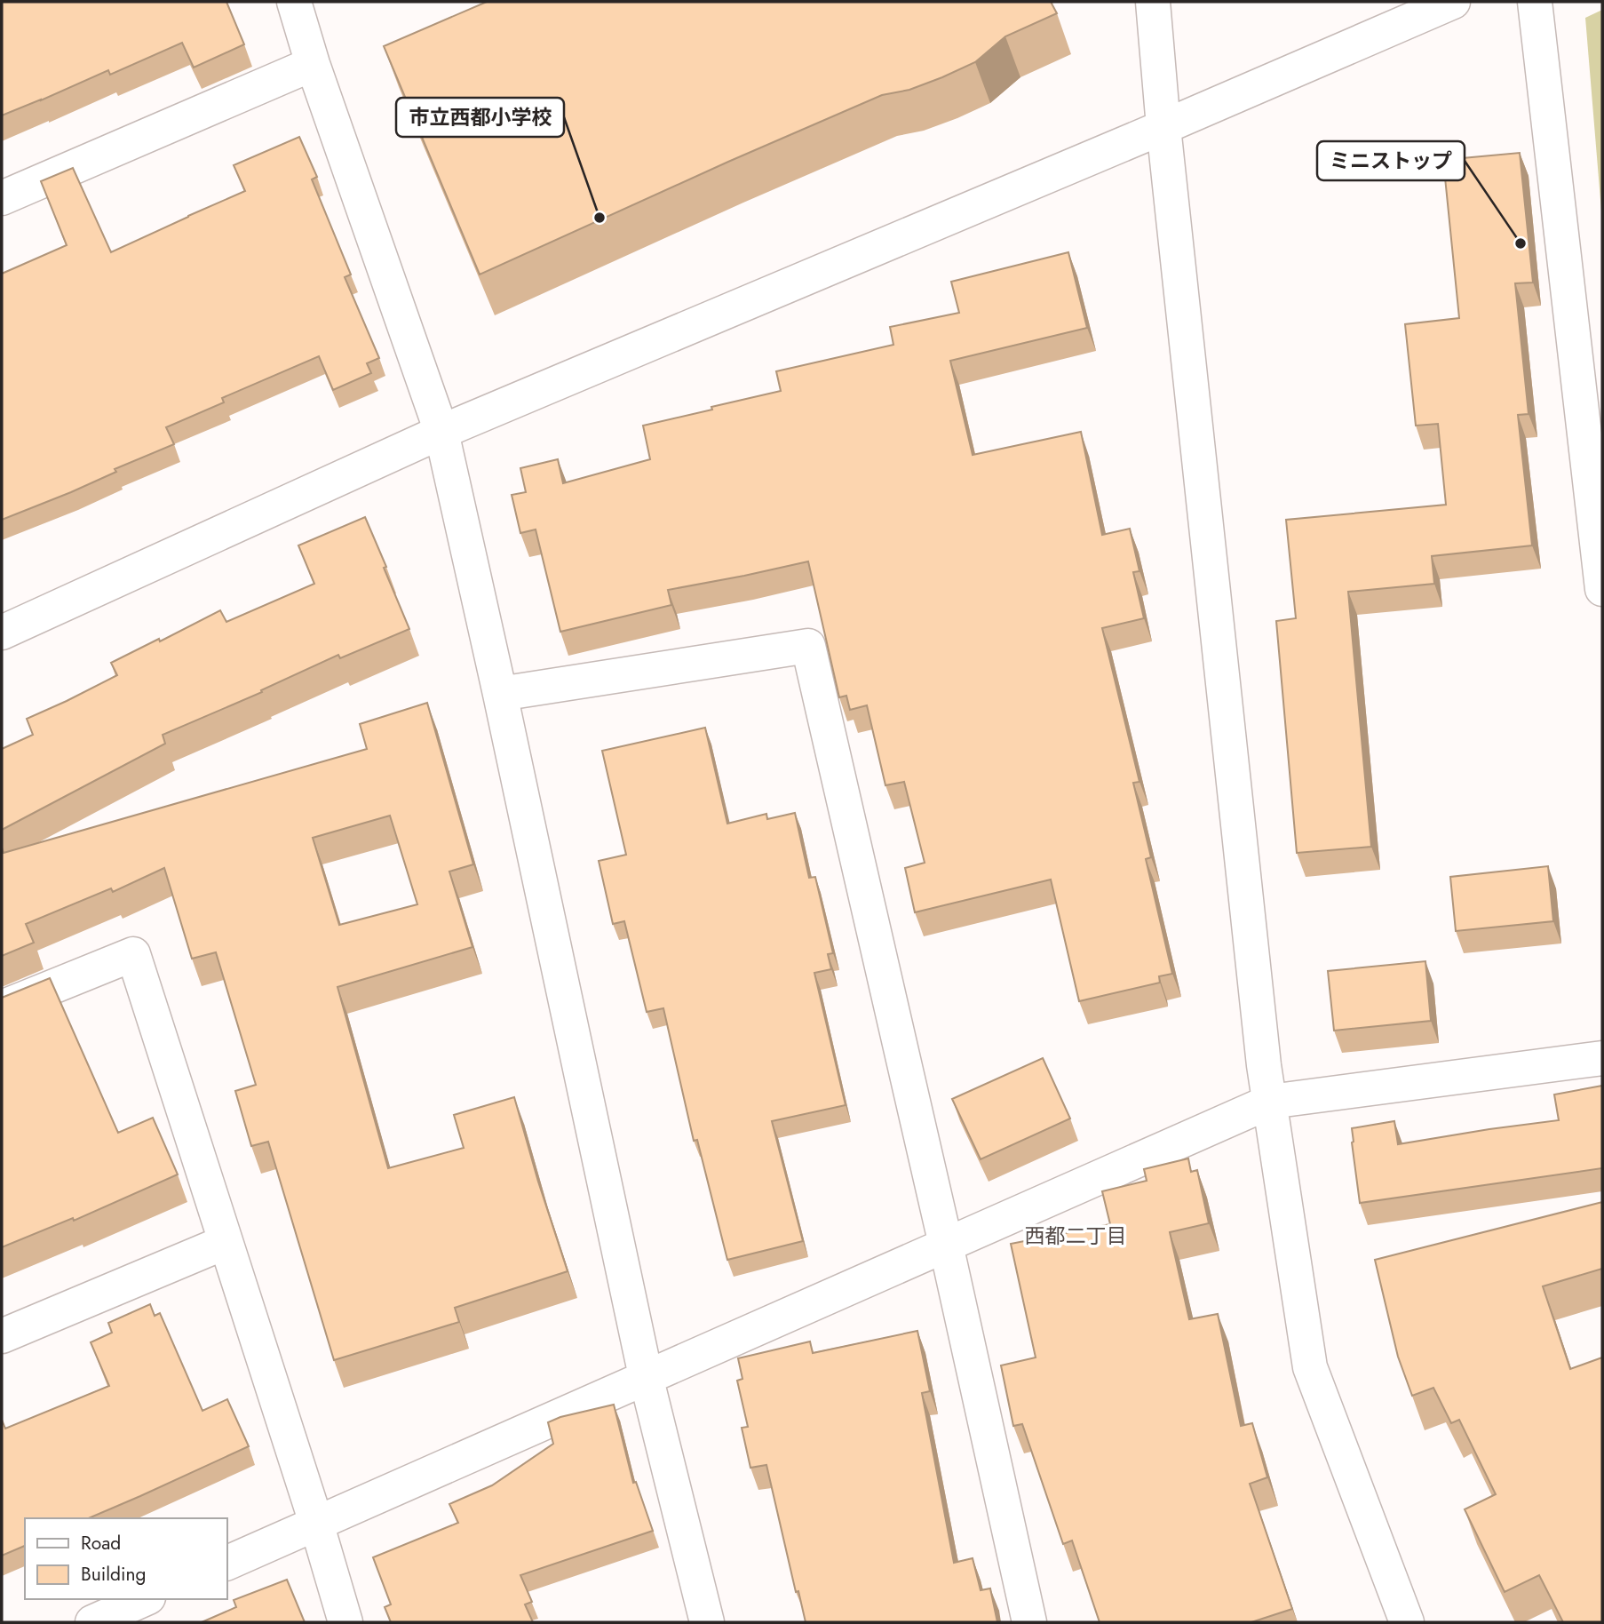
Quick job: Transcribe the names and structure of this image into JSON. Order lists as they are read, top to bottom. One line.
{"districts":["西都二丁目"],"places":["市立西都小学校","ミニストップ"],"legend":["Road","Building"]}
